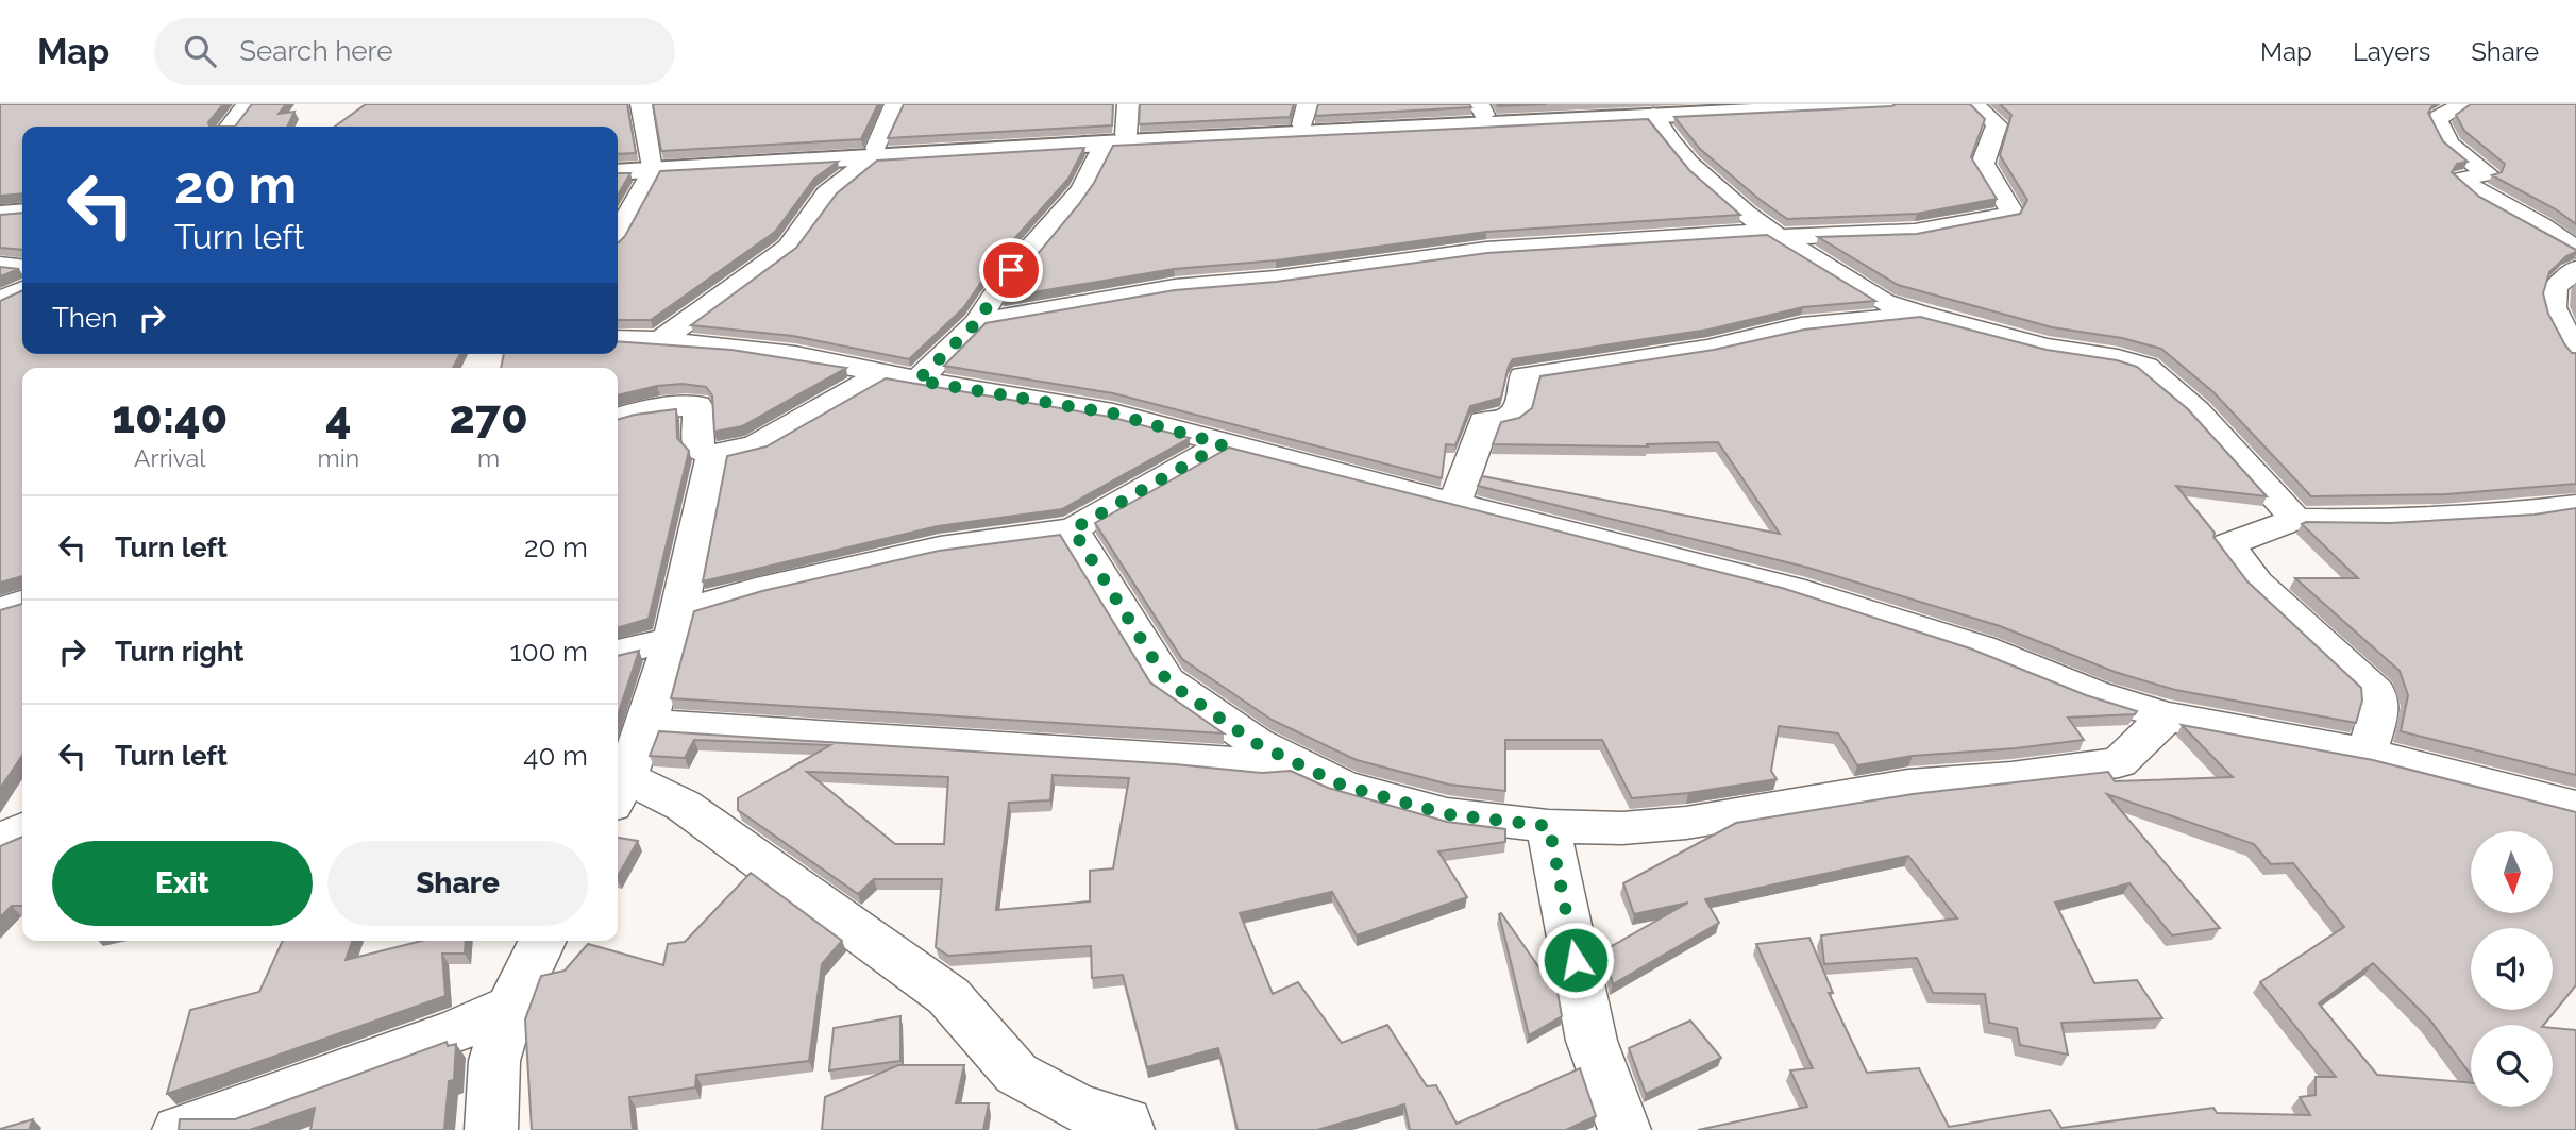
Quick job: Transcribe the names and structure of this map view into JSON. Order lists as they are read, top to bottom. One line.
{"north":"bottom","page":{"header":"Map","search":"Search here","nav":["Map","Layers","Share"],"turn":["20 m","Turn left"],"then":"Then","eta":["10:40","Arrival","4","min","270","m"],"list":[{"name":"Turn left","value":"20 m"},{"name":"Turn right","value":"100 m"},{"name":"Turn left","value":"40 m"}],"buttons":["Exit","Share"]}}
